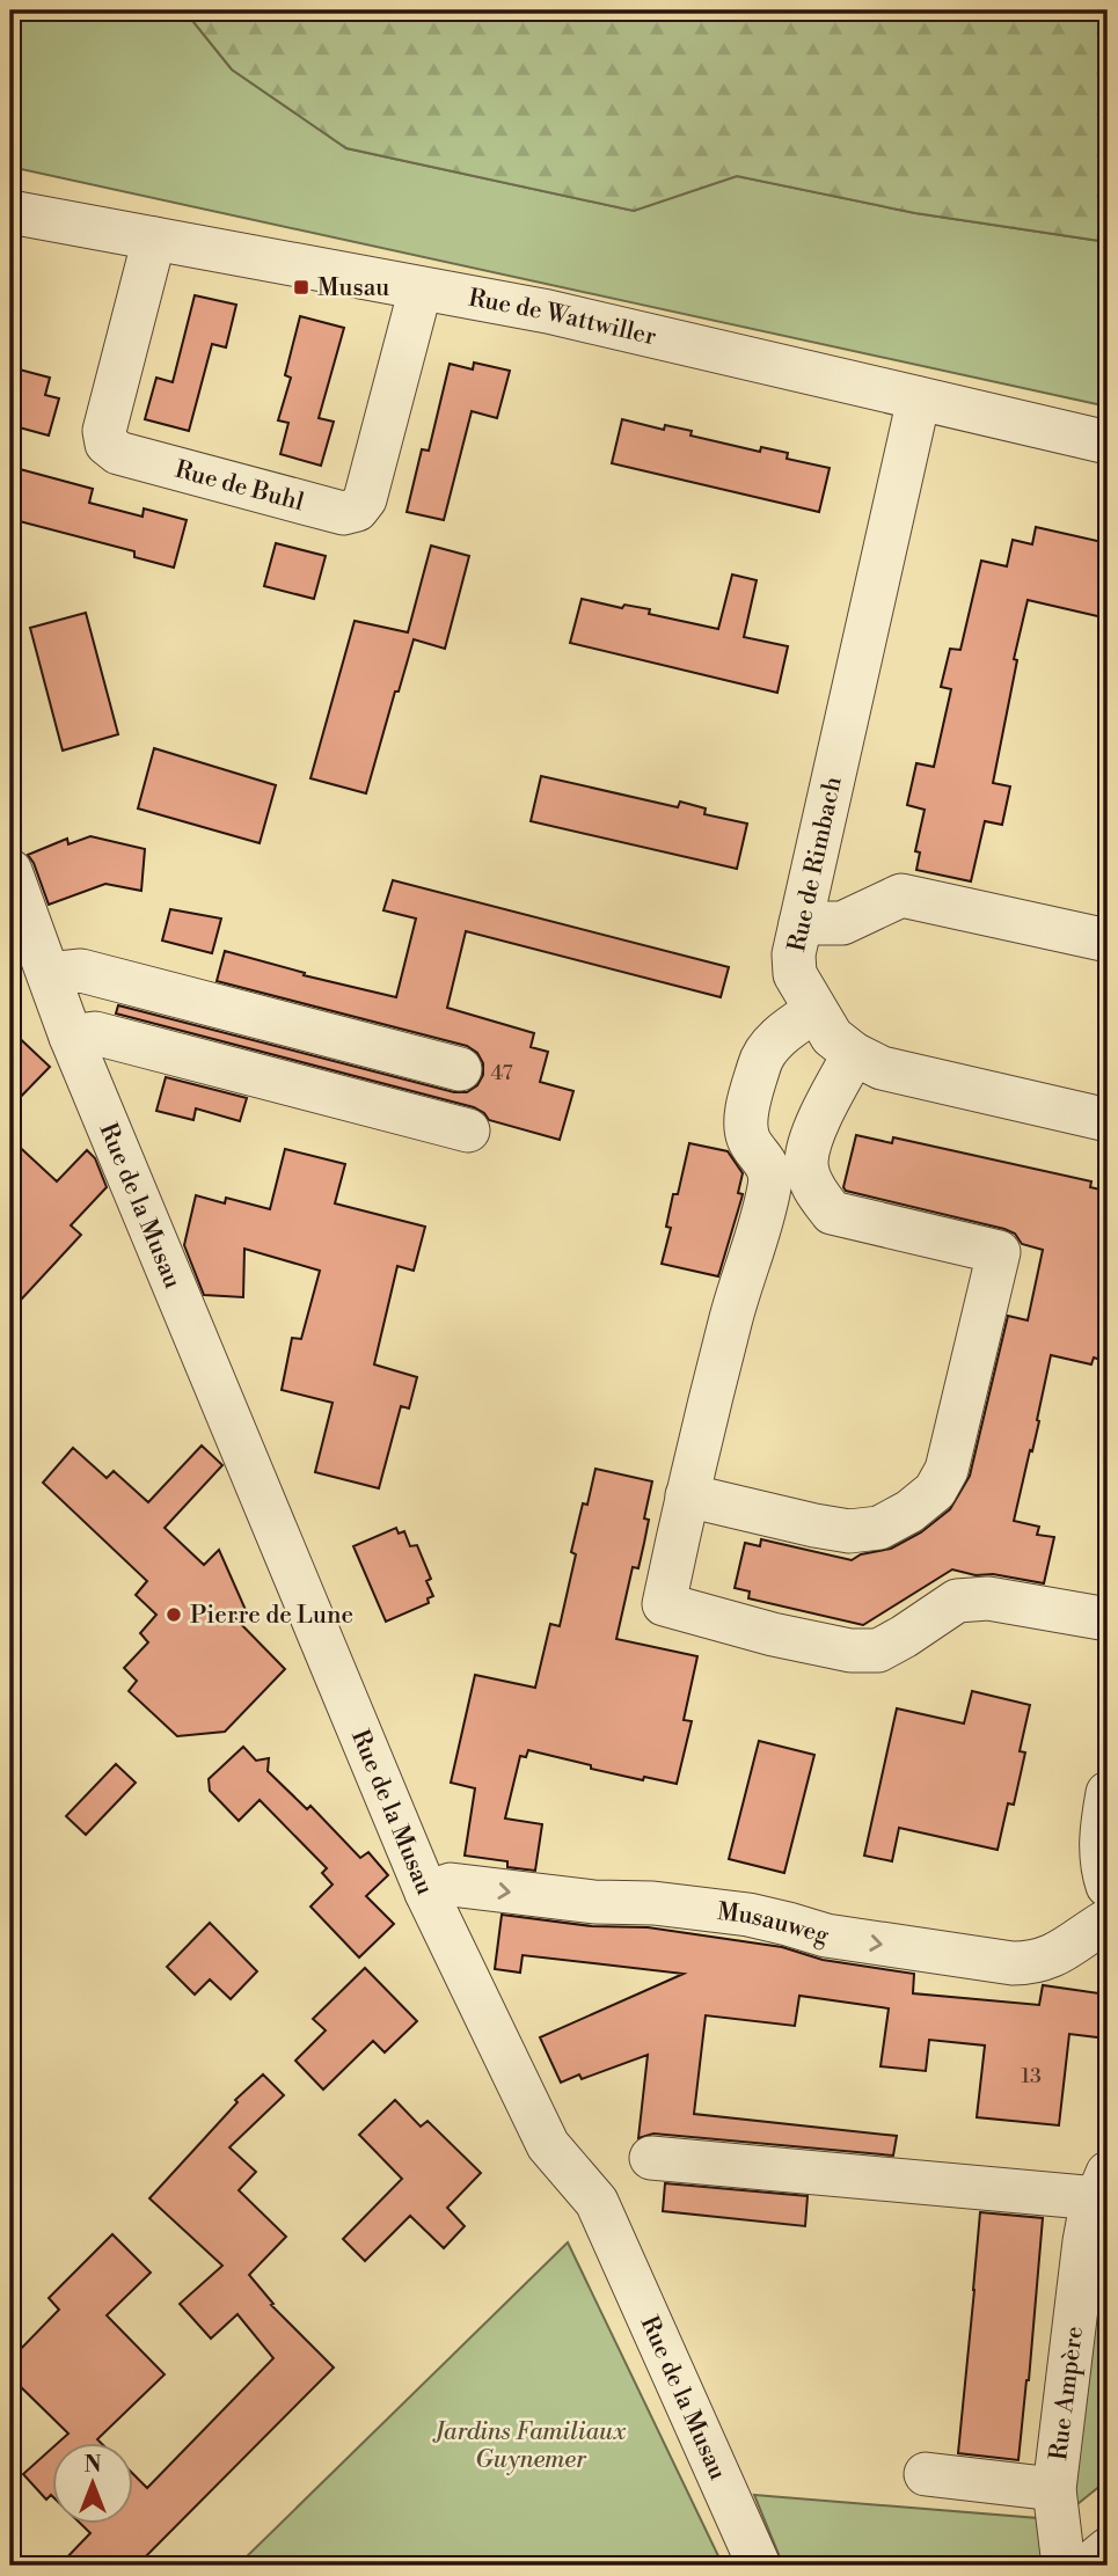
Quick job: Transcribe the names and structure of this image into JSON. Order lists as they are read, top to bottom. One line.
{"streets":{"street":["Rue de Wattwiller","Rue de Buhl","Rue de Rimbach","Rue de la Musau","Musauweg","Rue Ampère"]},"crossings":[["Rue de Wattwiller","Rue de Buhl"],["Rue de Wattwiller","Rue de Rimbach"],["Rue de la Musau","Musauweg"]],"parks":["Jardins Familiaux Guynemer"],"places":{"transit":["Musau"],"other":["Pierre de Lune"]},"house_numbers":["47","13"],"north":"top"}
